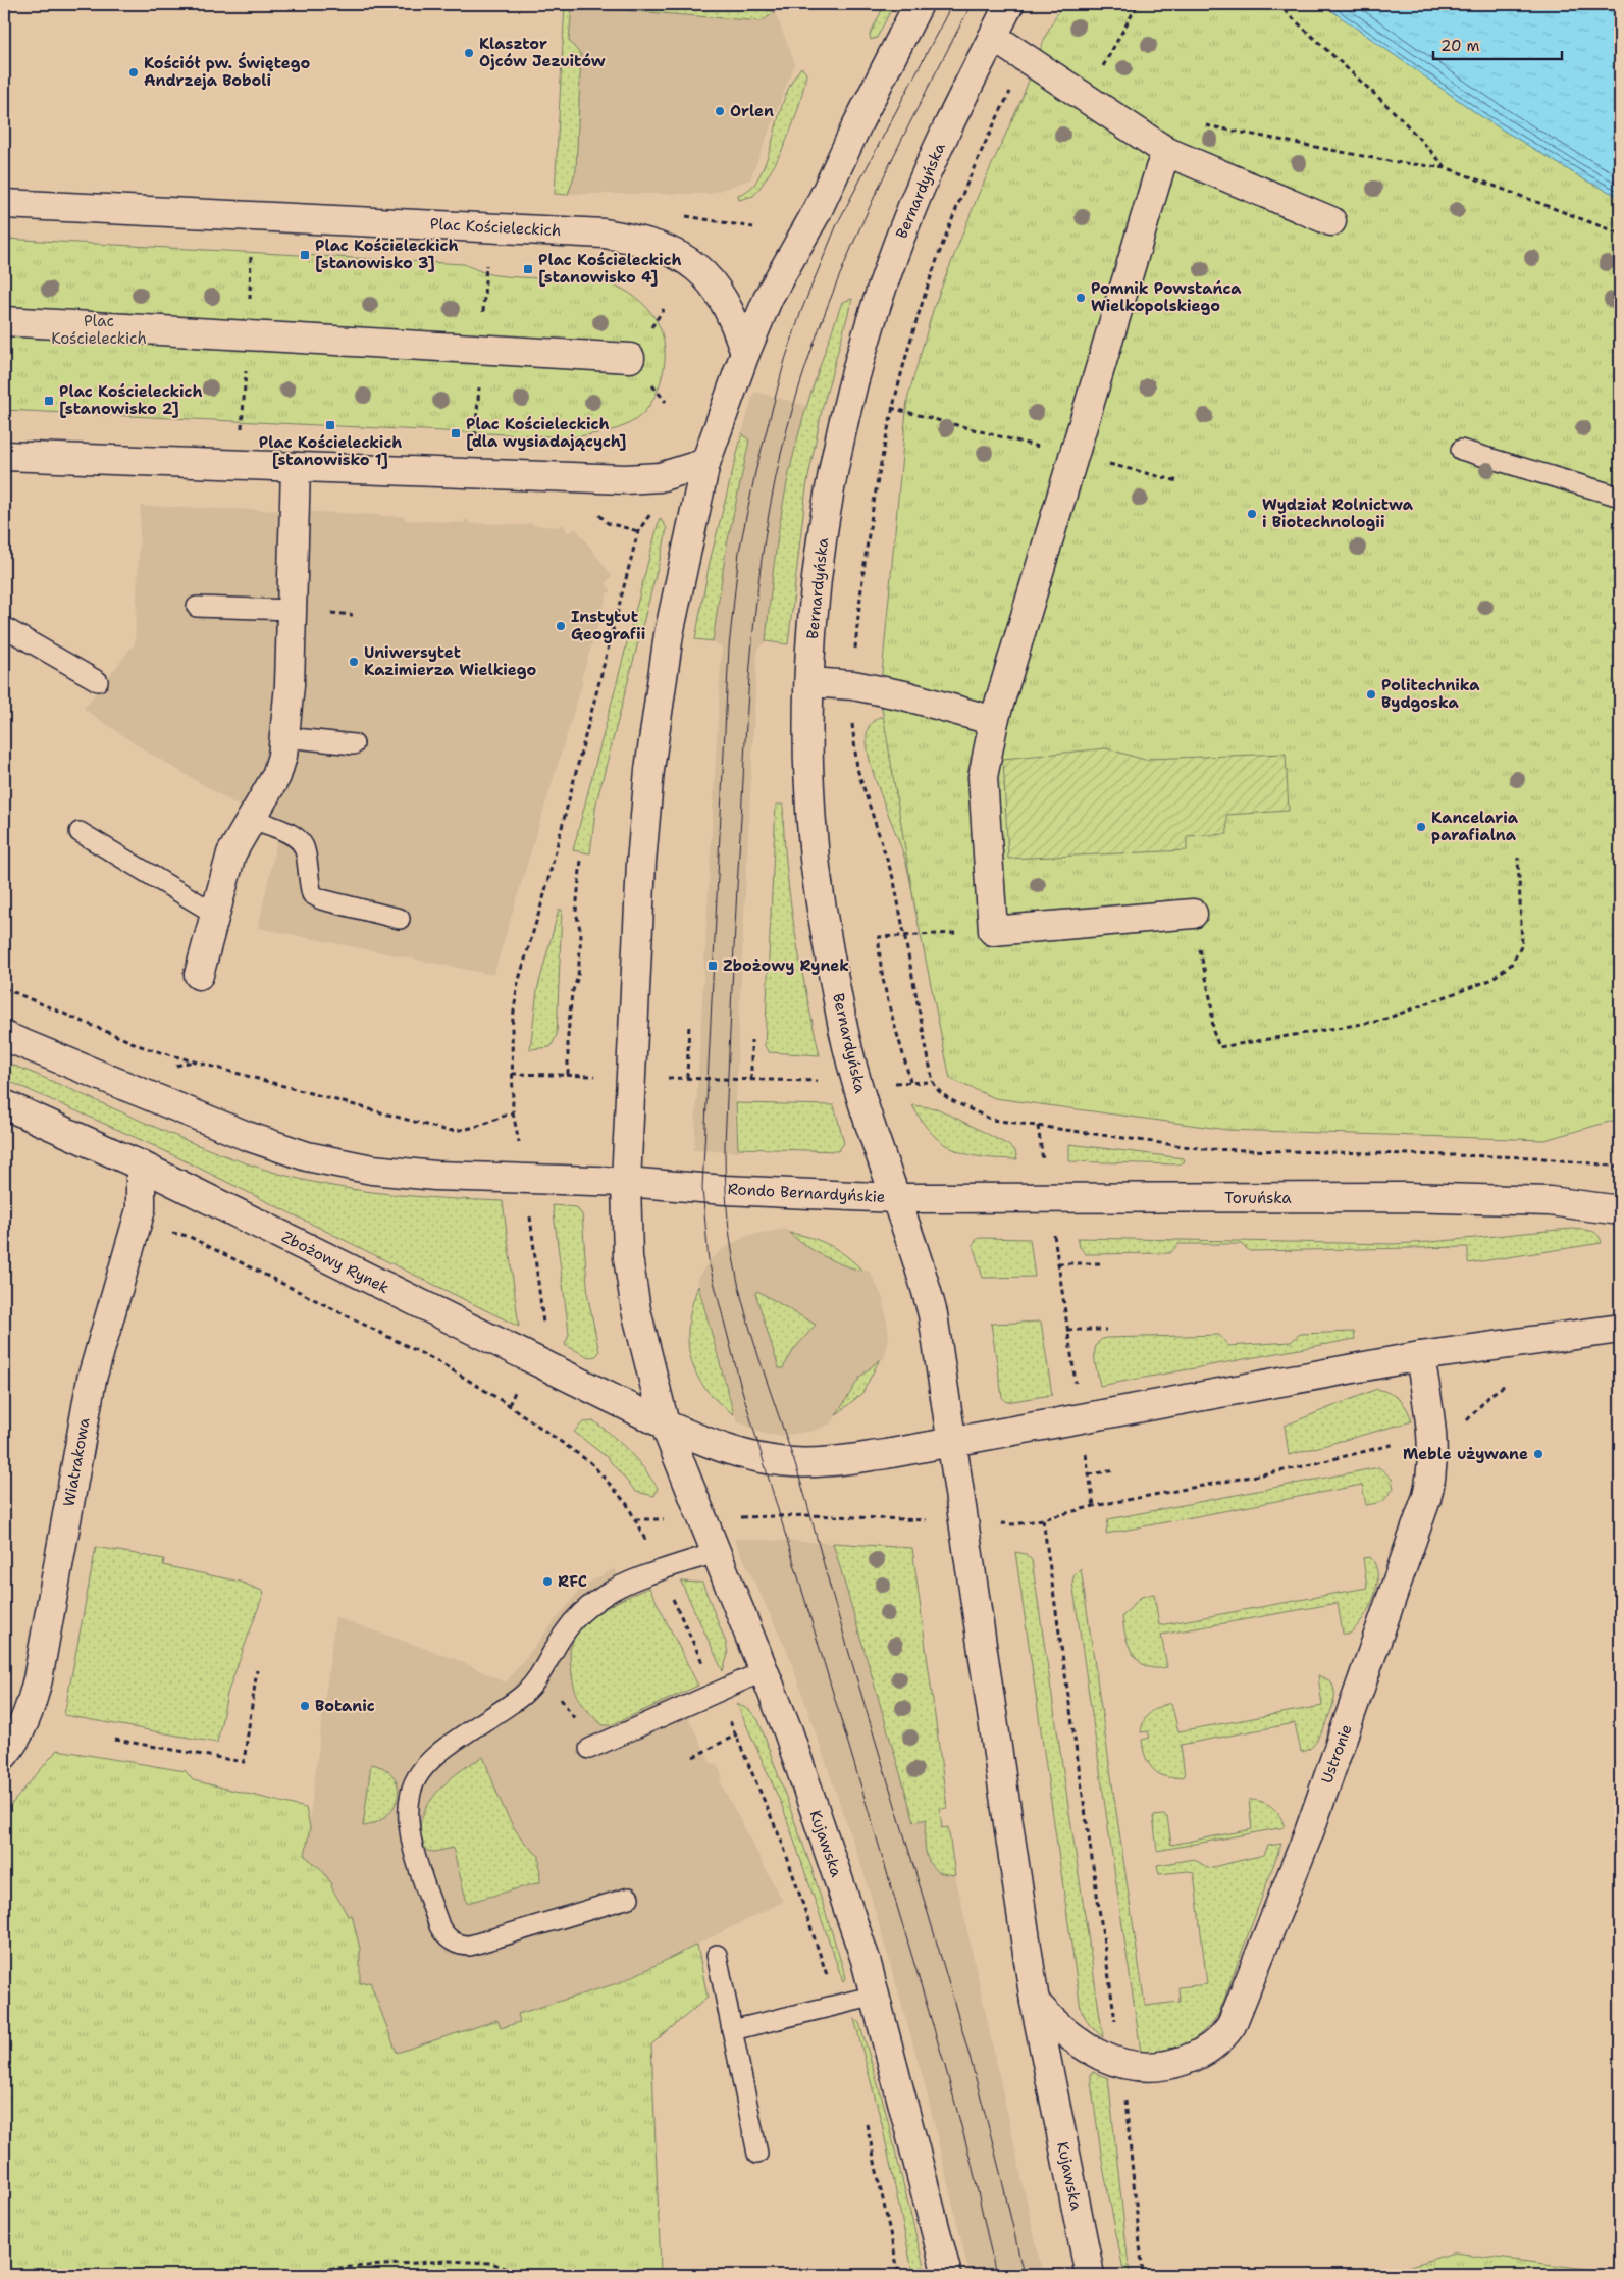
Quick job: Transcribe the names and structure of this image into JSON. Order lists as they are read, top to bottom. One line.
{"streets":{"street":["Bernardyńska","Plac Kościeleckich","Rondo Bernardyńskie","Toruńska","Zbożowy Rynek","Wiatrakowa","Ustronie","Kujawska"]},"crossings":[["Bernardyńska","Rondo Bernardyńskie"],["Bernardyńska","Toruńska"],["Rondo Bernardyńskie","Toruńska"],["Rondo Bernardyńskie","Kujawska"],["Zbożowy Rynek","Wiatrakowa"],["Zbożowy Rynek","Kujawska"],["Ustronie","Kujawska"]],"parks":["Plac Kościeleckich"],"places":{"other":["Klasztor Ojców Jezuitów","Kościół pw. Świętego Andrzeja Boboli","Orlen","Pomnik Powstańca Wielkopolskiego","Wydział Rolnictwa i Biotechnologii","Instytut Geografii","Uniwersytet Kazimierza Wielkiego","Politechnika Bydgoska","Kancelaria parafialna","Meble używane","RFC","Botanic"],"transit":["Plac Kościeleckich [stanowisko 3]","Plac Kościeleckich [stanowisko 4]","Plac Kościeleckich [stanowisko 2]","Plac Kościeleckich [stanowisko 1]","Plac Kościeleckich [dla wysiadających]","Zbożowy Rynek"]},"scale_bar":"20 m"}
